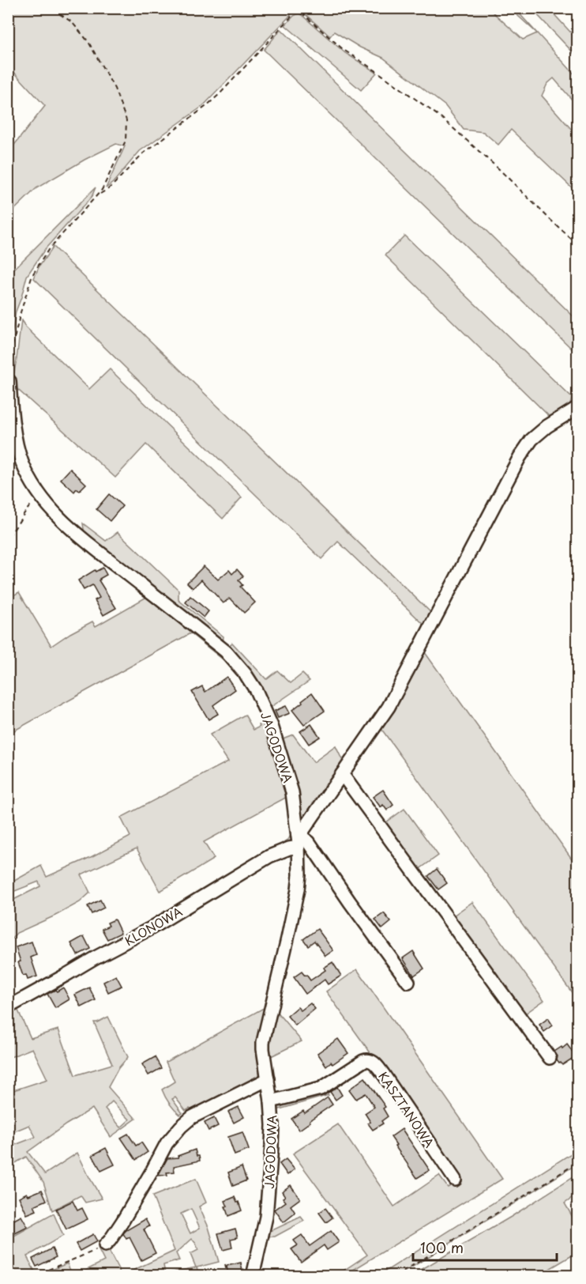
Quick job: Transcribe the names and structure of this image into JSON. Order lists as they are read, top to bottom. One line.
{"streets":{"street":["JAGODOWA","KLONOWA","KASZTANOWA"]},"crossings":[["JAGODOWA","KLONOWA"],["JAGODOWA","KASZTANOWA"]],"scale_bar":"100 m"}
